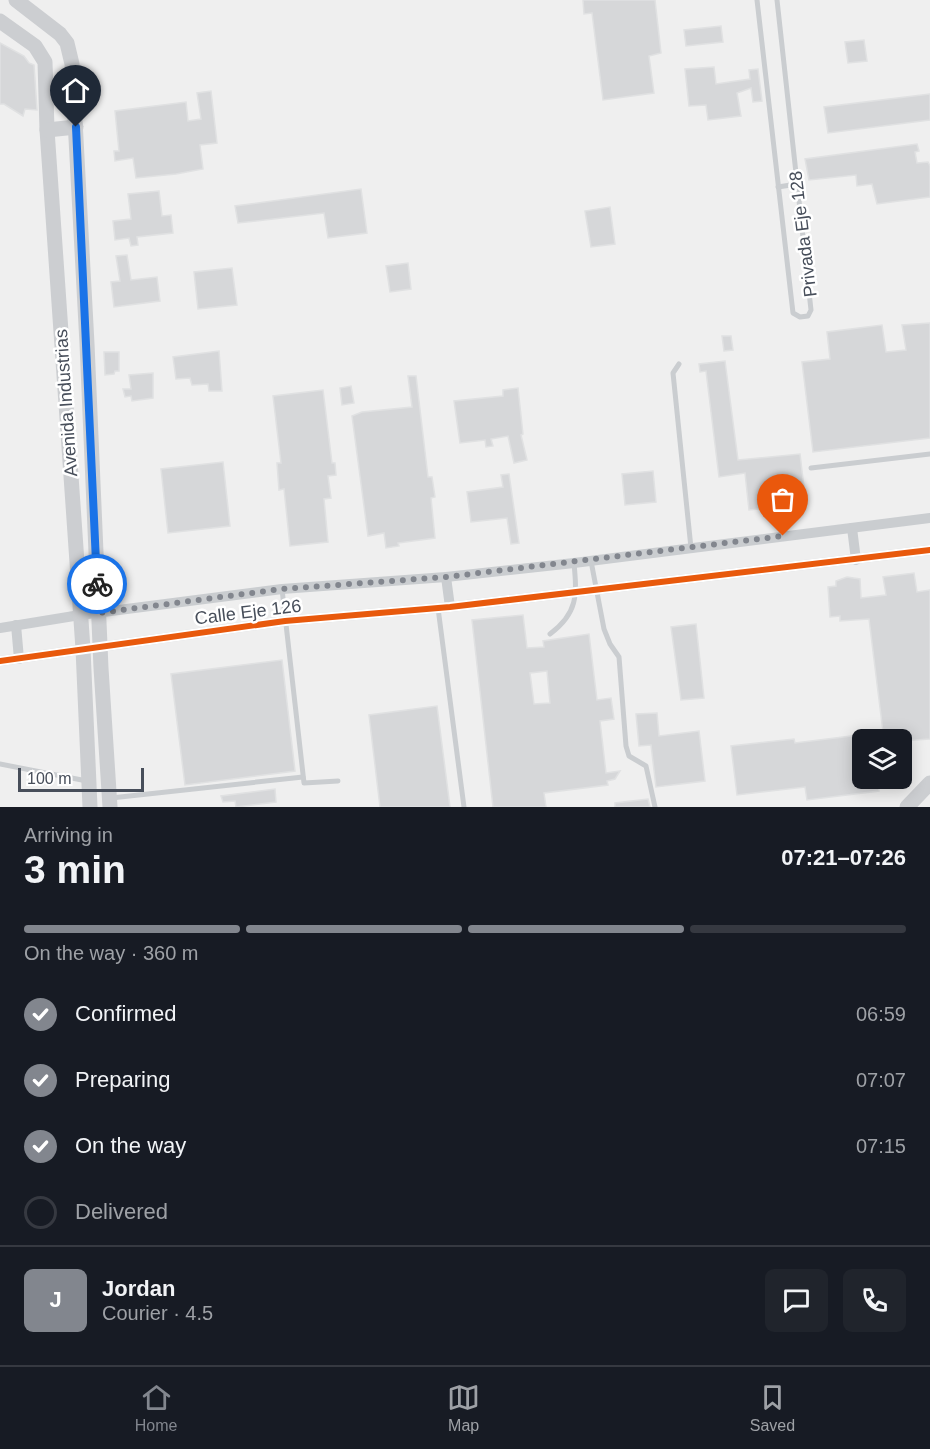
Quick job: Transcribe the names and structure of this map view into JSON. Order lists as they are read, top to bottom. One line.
{"streets":{"main road":["Avenida Industrias"],"street":["Calle Eje 126"],"lane":["Privada Eje 128"]},"crossings":[["Avenida Industrias","Calle Eje 126"]],"scale_bar":"100 m","page":{"scale":"100 m","heading":["3 min","Arriving in","07:21–07:26"],"panel":["Jordan","Courier · 4.5"],"bar":"On the way · 360 m","list":[["Confirmed","06:59"],["Preparing","07:07"],["On the way","07:15"],"Delivered"],"round":"J","tabs":["Home","Map","Saved"]}}
